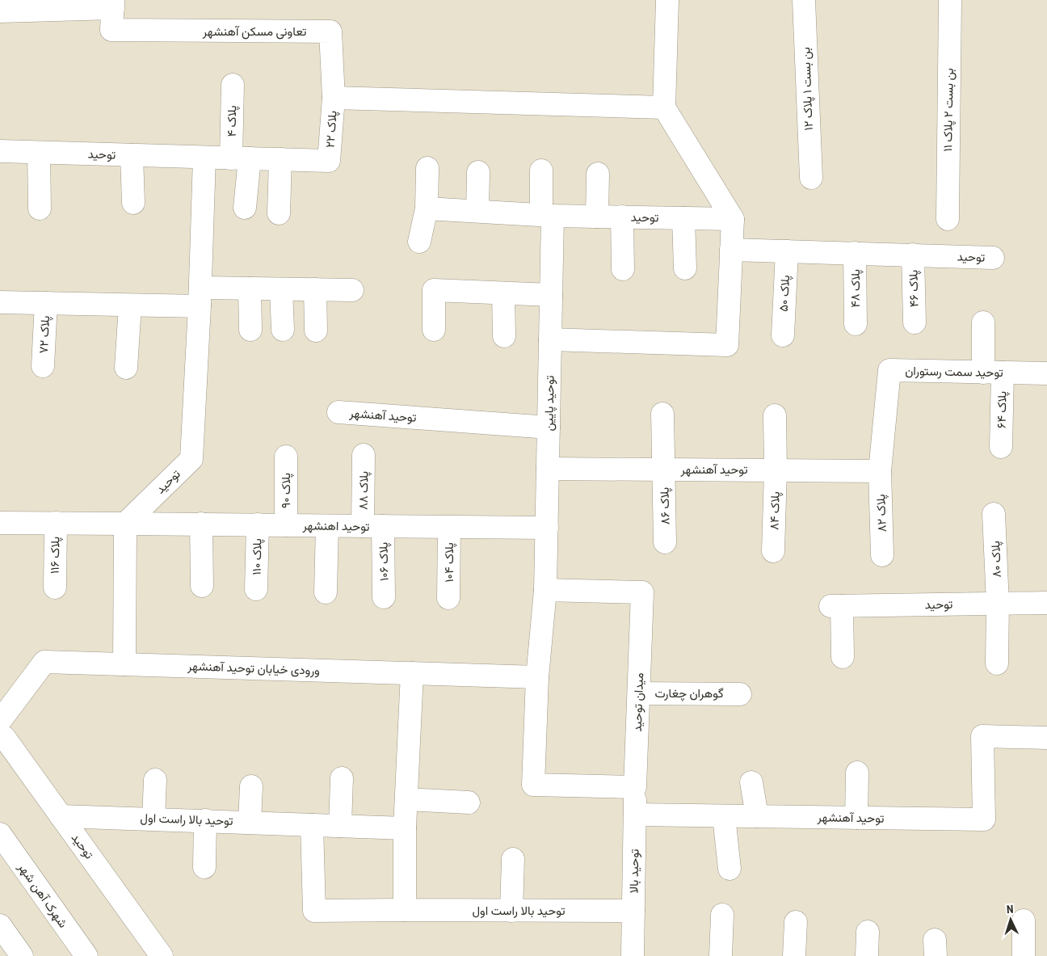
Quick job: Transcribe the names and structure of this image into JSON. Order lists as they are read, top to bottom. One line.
{"streets":{"street":["تعاونی مسکن آهنشهر","بن بست ۱ پلاک ۱۲","بن بست ۲ پلاک ۱۱","پلاک ۴","پلاک ۲۲","توحید","پلاک ۴۸","پلاک ۴۶","پلاک ۵۰","پلاک ۷۲","توحید سمت رستوران","توحید پایین","پلاک ۶۴","توحید آهنشهر","پلاک ۹۰","پلاک ۸۸","پلاک ۸۶","پلاک ۸۴","پلاک ۸۲","توحید اهنشهر","پلاک ۱۱۶","پلاک ۱۱۰","پلاک ۸۰","پلاک ۱۰۶","پلاک ۱۰۴","ورودی خیابان توحید آهنشهر","گوهران چغارت","میدان توحید","توحید بالا راست اول","توحید بالا","شهرک آهن شهر"]},"crossings":[["تعاونی مسکن آهنشهر","پلاک ۲۲"],["پلاک ۴","توحید"],["پلاک ۲۲","توحید"],["توحید","پلاک ۴۸"],["توحید","پلاک ۴۶"],["توحید","پلاک ۵۰"],["توحید","توحید پایین"],["توحید","توحید اهنشهر"],["توحید","پلاک ۸۰"],["توحید","ورودی خیابان توحید آهنشهر"],["توحید","توحید بالا راست اول"],["توحید سمت رستوران","پلاک ۶۴"],["توحید سمت رستوران","توحید آهنشهر"],["توحید سمت رستوران","پلاک ۸۲"],["توحید پایین","توحید آهنشهر"],["توحید پایین","توحید اهنشهر"],["توحید پایین","میدان توحید"],["توحید آهنشهر","پلاک ۸۶"],["توحید آهنشهر","پلاک ۸۴"],["توحید آهنشهر","پلاک ۸۲"],["توحید آهنشهر","توحید بالا"],["پلاک ۹۰","توحید اهنشهر"],["پلاک ۸۸","توحید اهنشهر"],["پلاک ۸۸","پلاک ۱۰۶"],["توحید اهنشهر","پلاک ۱۱۰"],["توحید اهنشهر","پلاک ۱۰۶"],["توحید اهنشهر","پلاک ۱۰۴"],["گوهران چغارت","میدان توحید"],["میدان توحید","توحید بالا"],["توحید بالا راست اول","توحید بالا"]],"north":"top"}
